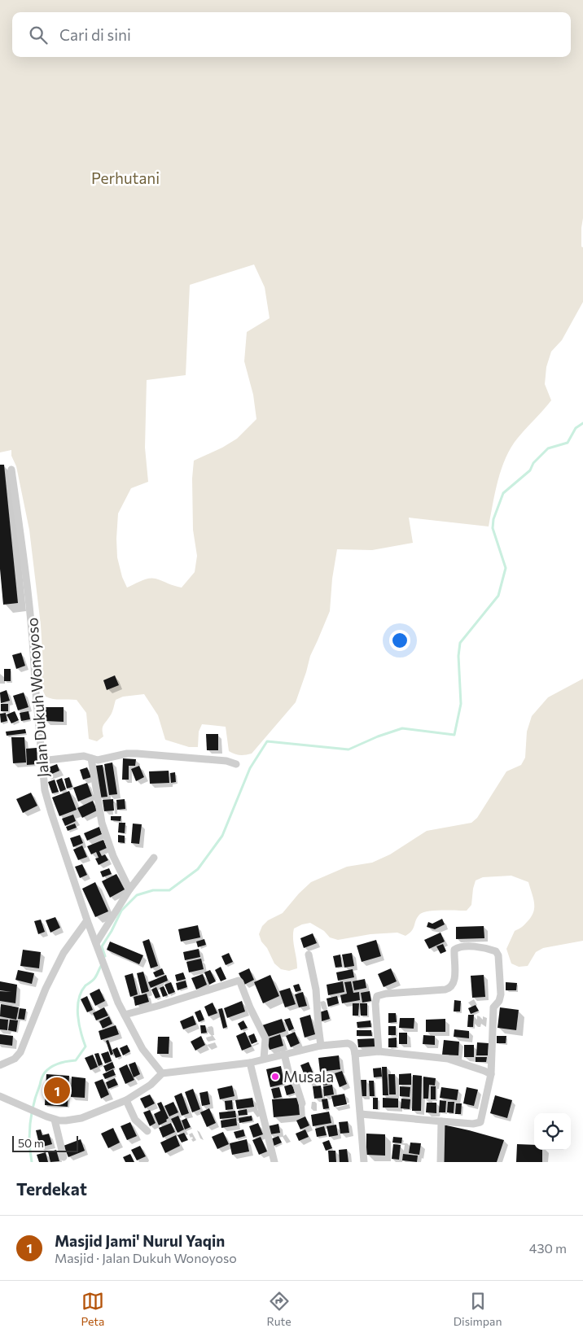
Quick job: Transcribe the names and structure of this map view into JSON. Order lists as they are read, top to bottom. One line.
{"streets":{"street":["Jalan Dukuh Wonoyoso"]},"parks":["Perhutani"],"places":["Musala"],"scale_bar":"50 m","page":{"search":"Cari di sini","pins":"1","scale":"50 m","heading":"Terdekat","list":[{"mark":"1","name":"Masjid Jami' Nurul Yaqin","note":"Masjid · Jalan Dukuh Wonoyoso","value":"430 m"}],"nav":["Peta","Rute","Disimpan"]}}
